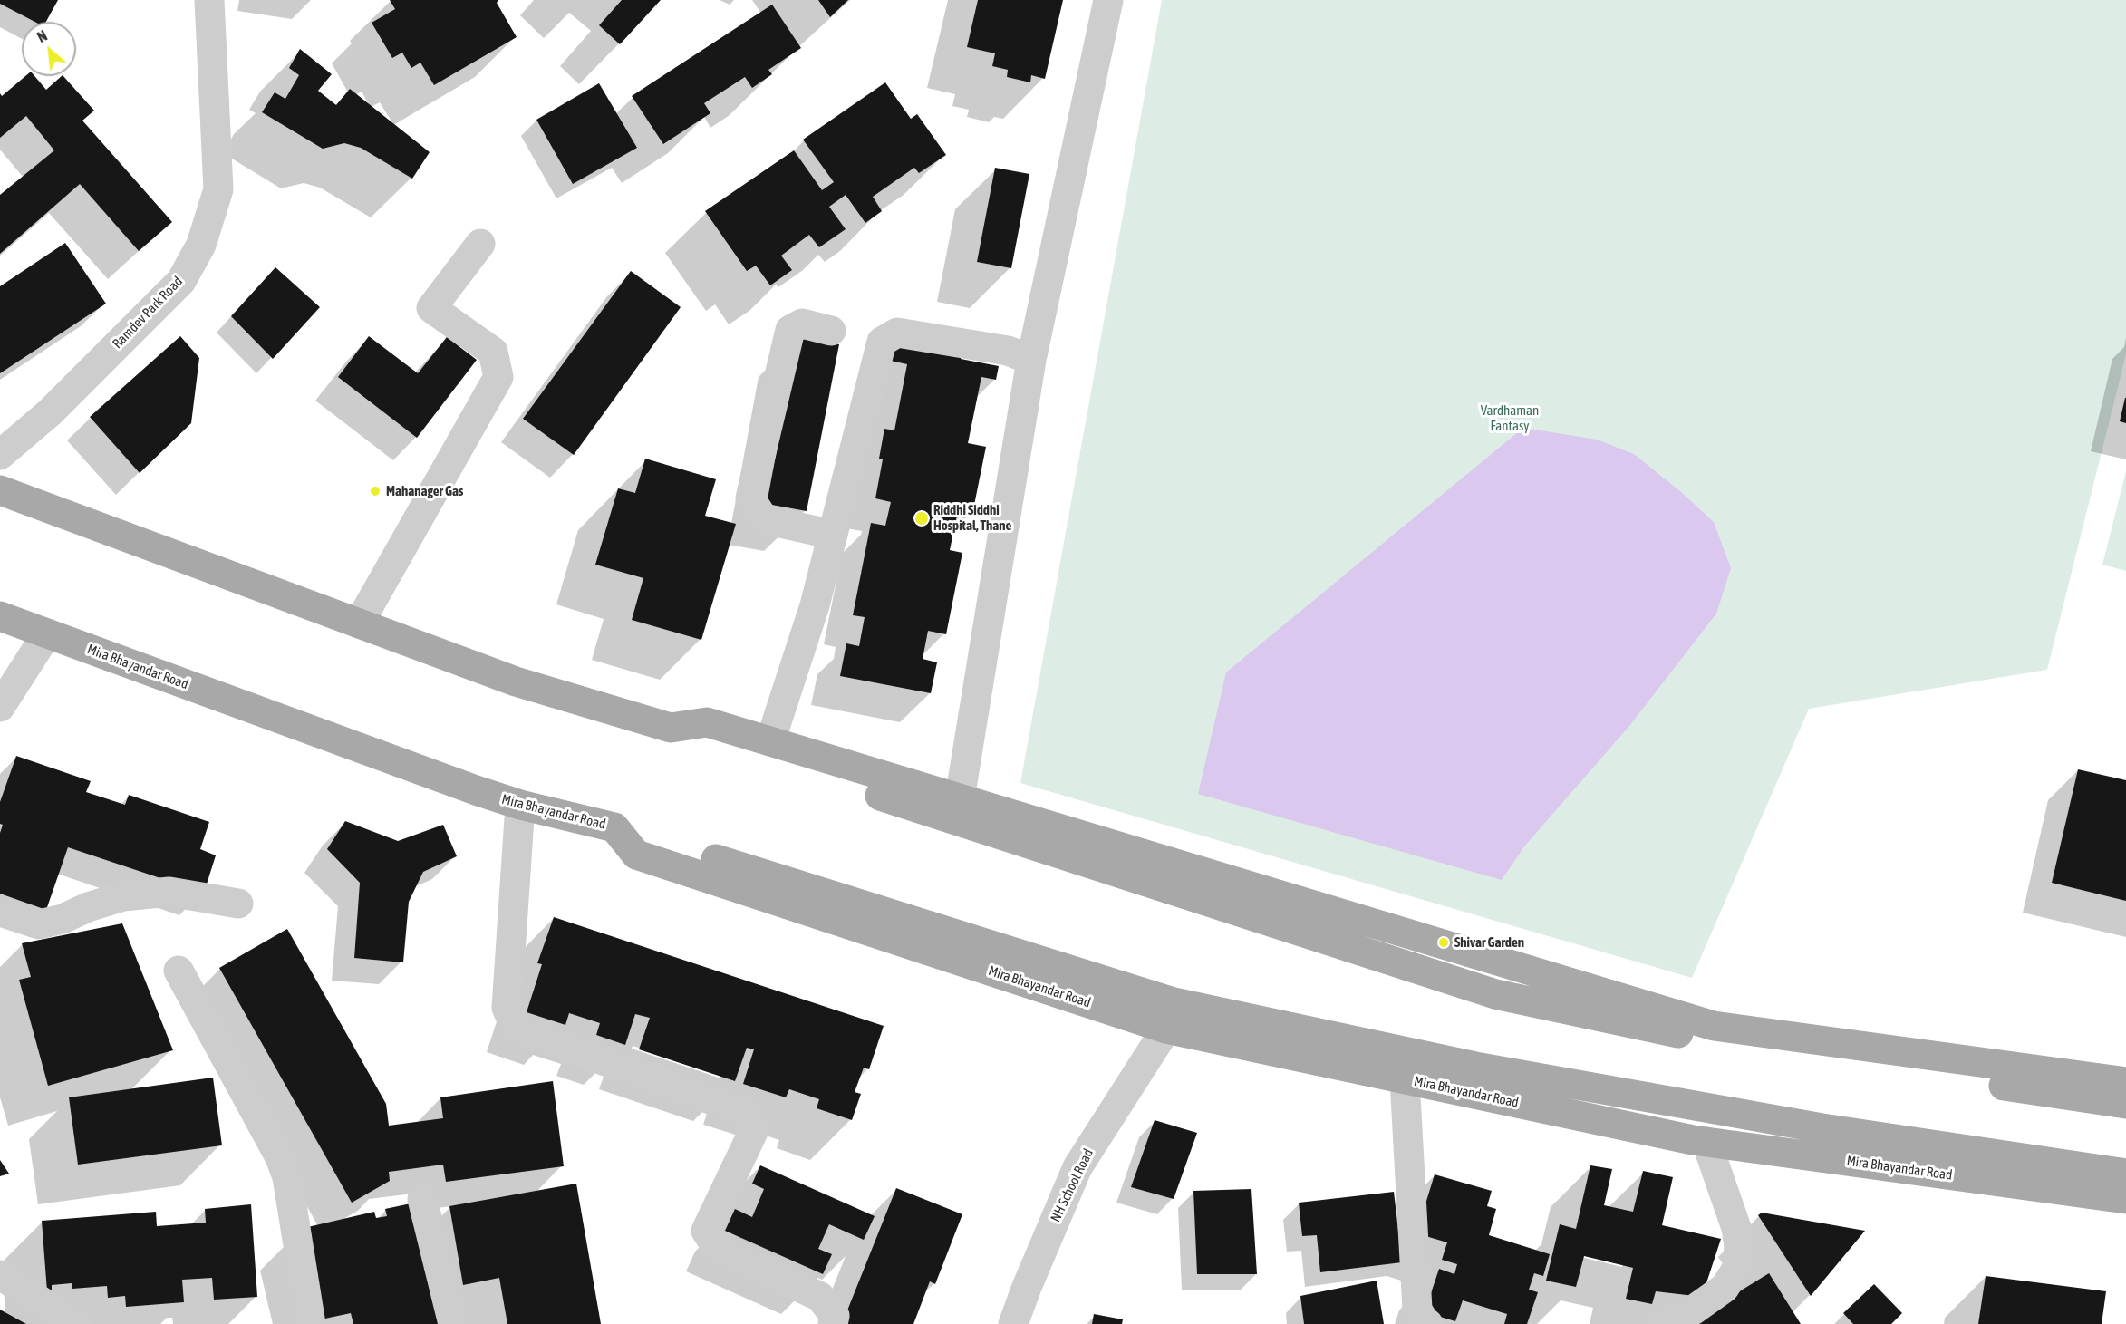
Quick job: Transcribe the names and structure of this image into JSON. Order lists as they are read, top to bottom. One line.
{"streets":{"main road":["Mira Bhayandar Road"],"street":["Ramdev Park Road","NH School Road"]},"crossings":[["Mira Bhayandar Road","NH School Road"]],"parks":["Vardhaman Fantasy"],"places":["Mahanager Gas","Riddhi Siddhi Hospital, Thane","Shivar Garden"],"north":"top left"}
